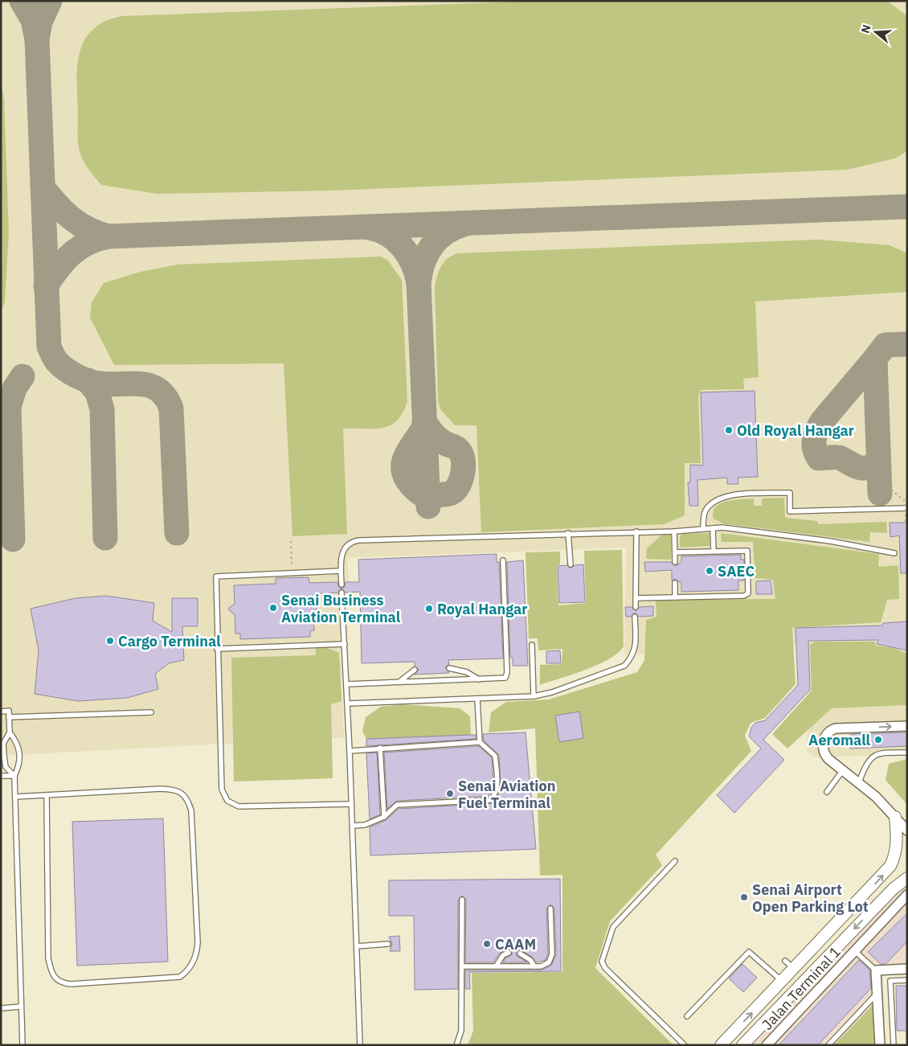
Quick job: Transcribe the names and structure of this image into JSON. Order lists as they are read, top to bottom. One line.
{"streets":{"street":["Jalan Terminal 1"]},"places":["Old Royal Hangar","SAEC","Senai Business Aviation Terminal","Royal Hangar","Cargo Terminal","Aeromall","Senai Aviation Fuel Terminal","Senai Airport Open Parking Lot","CAAM"],"north":"left"}
